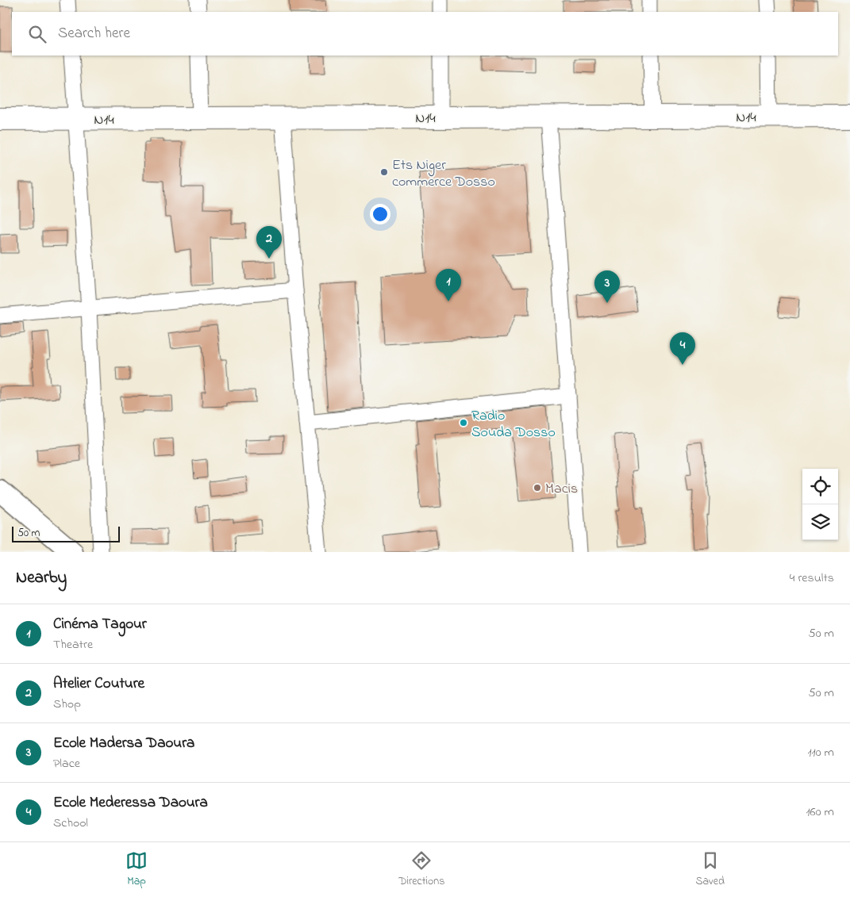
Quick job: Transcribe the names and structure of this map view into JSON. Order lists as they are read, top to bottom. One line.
{"streets":{"main road":["N14"]},"places":["Ets Niger commerce Dosso","Radio Souda Dosso","Macis"],"scale_bar":"50 m","page":{"search":"Search here","pins":["2","1","3","4"],"scale":"50 m","heading":["Nearby","4 results"],"list":[{"mark":"1","name":"Cinéma Tagour","note":"Theatre","value":"50 m"},{"mark":"2","name":"Atelier Couture","note":"Shop","value":"50 m"},{"mark":"3","name":"Ecole Madersa Daoura","note":"Place","value":"110 m"},{"mark":"4","name":"Ecole Mederessa Daoura","note":"School","value":"160 m"}],"nav":["Map","Directions","Saved"]}}
